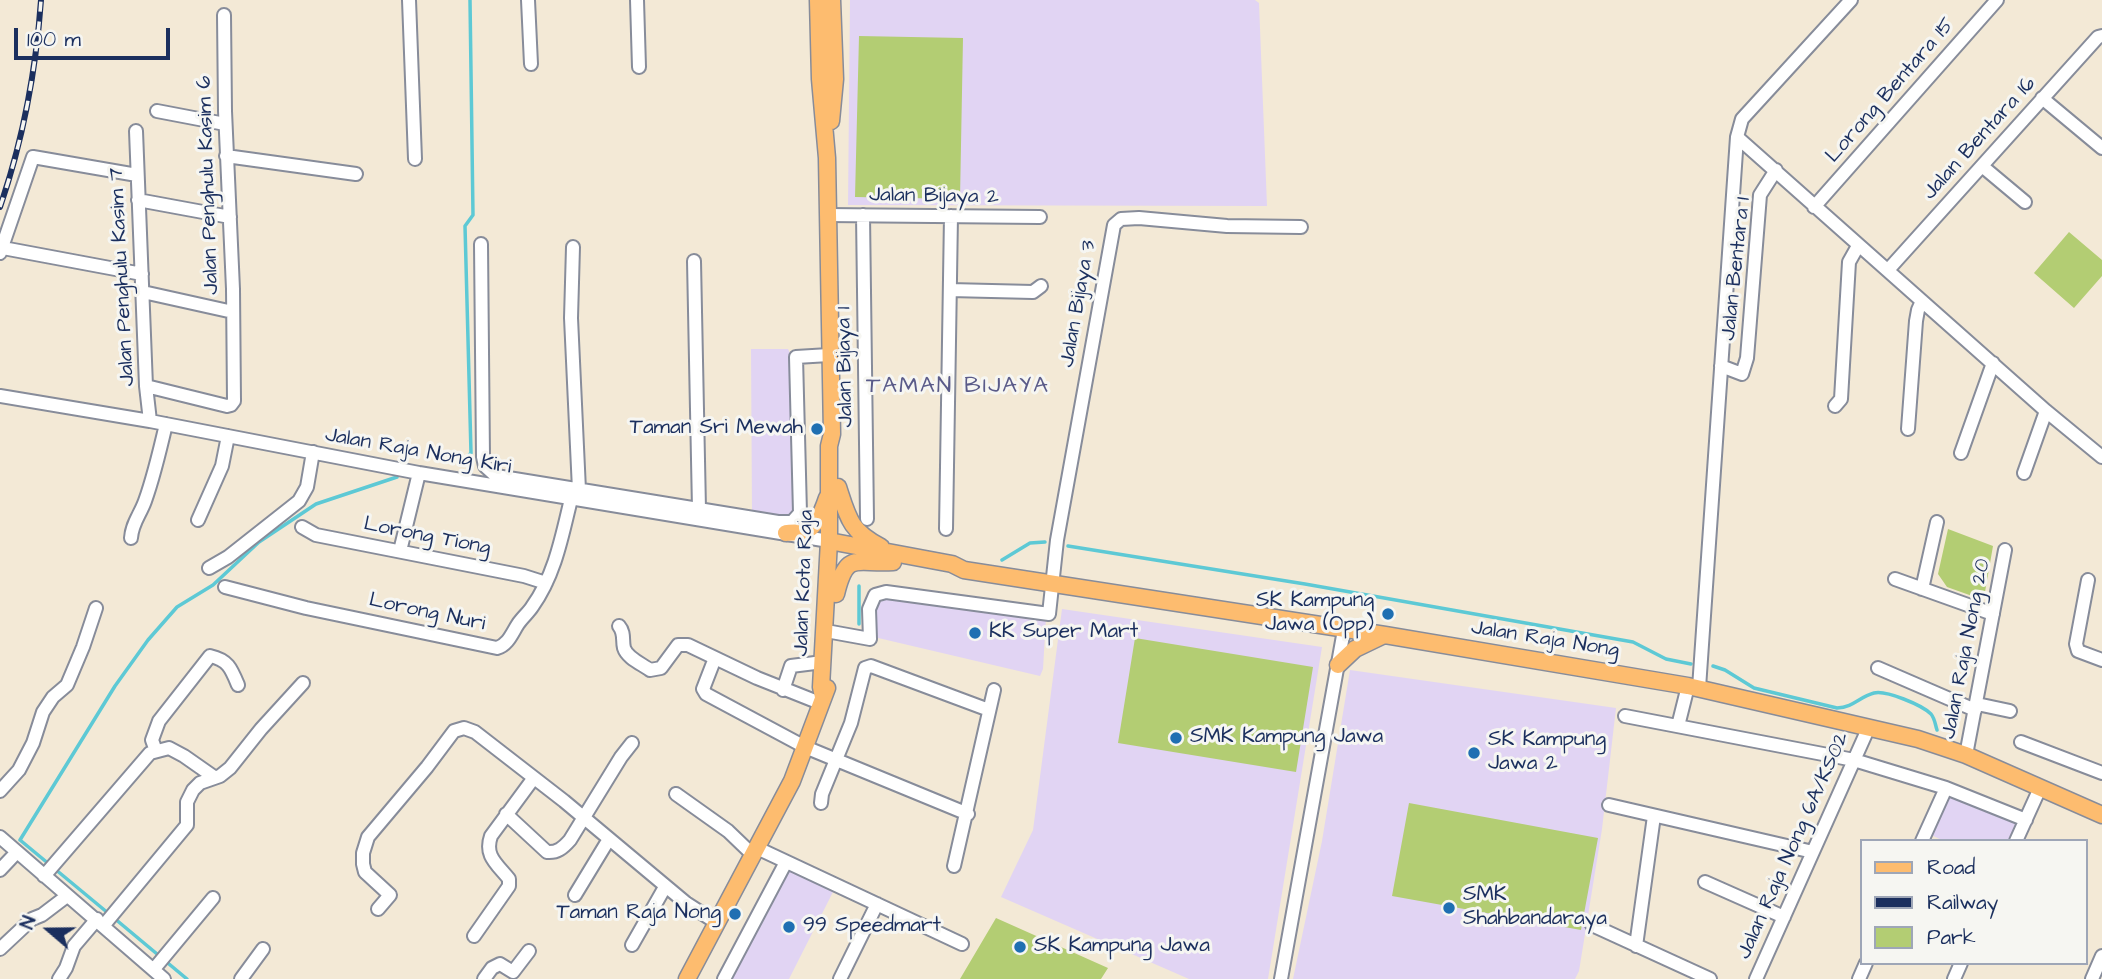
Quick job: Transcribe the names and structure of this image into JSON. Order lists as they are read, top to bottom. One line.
{"streets":{"main road":["Jalan Kota Raja","Jalan Raja Nong"],"street":["Lorong Bentara 15","Jalan Bentara 16","Jalan Penghulu Kasim 6","Jalan Bijaya 2","Jalan Bentara 1","Jalan Penghulu Kasim 7","Jalan Bijaya 3","Jalan Bijaya 1","Jalan Raja Nong Kiri","Lorong Tiong","Lorong Nuri","Jalan Raja Nong 20","Jalan Raja Nong 6A/KS02"]},"crossings":[["Jalan Penghulu Kasim 6","Jalan Penghulu Kasim 7"],["Jalan Bijaya 2","Jalan Bijaya 1"],["Jalan Bijaya 2","Jalan Kota Raja"],["Jalan Penghulu Kasim 7","Jalan Raja Nong Kiri"],["Jalan Bijaya 3","Jalan Raja Nong"],["Jalan Raja Nong Kiri","Jalan Kota Raja"],["Jalan Raja Nong Kiri","Lorong Nuri"],["Jalan Raja Nong Kiri","Jalan Raja Nong"],["Lorong Tiong","Lorong Nuri"],["Jalan Kota Raja","Jalan Raja Nong"],["Jalan Raja Nong","Jalan Raja Nong 20"],["Jalan Raja Nong","Jalan Raja Nong 6A/KS02"]],"districts":["TAMAN BIJAYA"],"places":["Taman Sri Mewah","SK Kampung Jawa (Opp)","KK Super Mart","SMK Kampung Jawa","SK Kampung Jawa 2","SMK Shahbandaraya","Taman Raja Nong","99 Speedmart","SK Kampung Jawa"],"legend":["Road","Railway","Park"],"scale_bar":"100 m","north":"left"}
